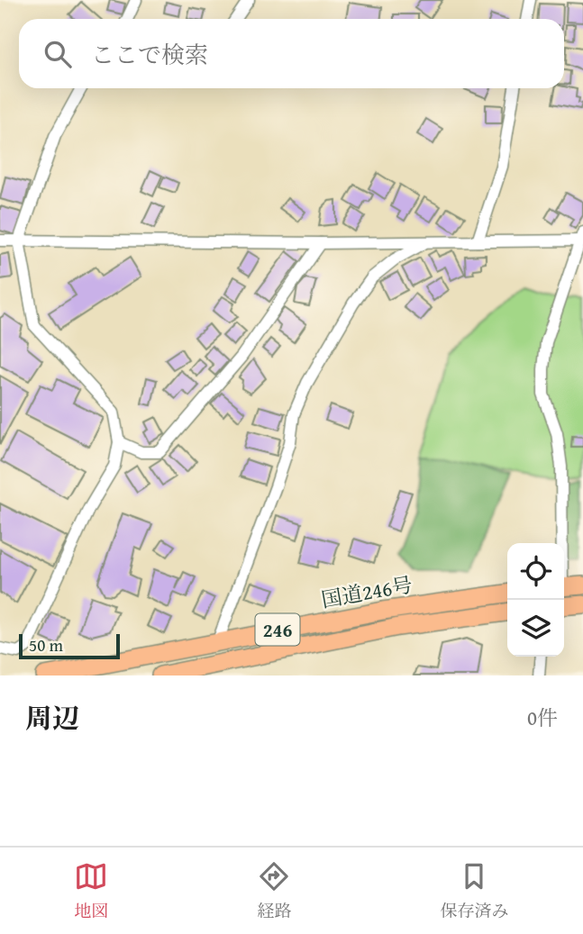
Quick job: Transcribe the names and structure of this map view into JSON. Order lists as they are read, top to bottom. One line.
{"streets":{"highway":["国道246号","246"]},"scale_bar":"50 m","page":{"search":"ここで検索","scale":"50 m","heading":["周辺","0件"],"nav":["地図","経路","保存済み"]}}
